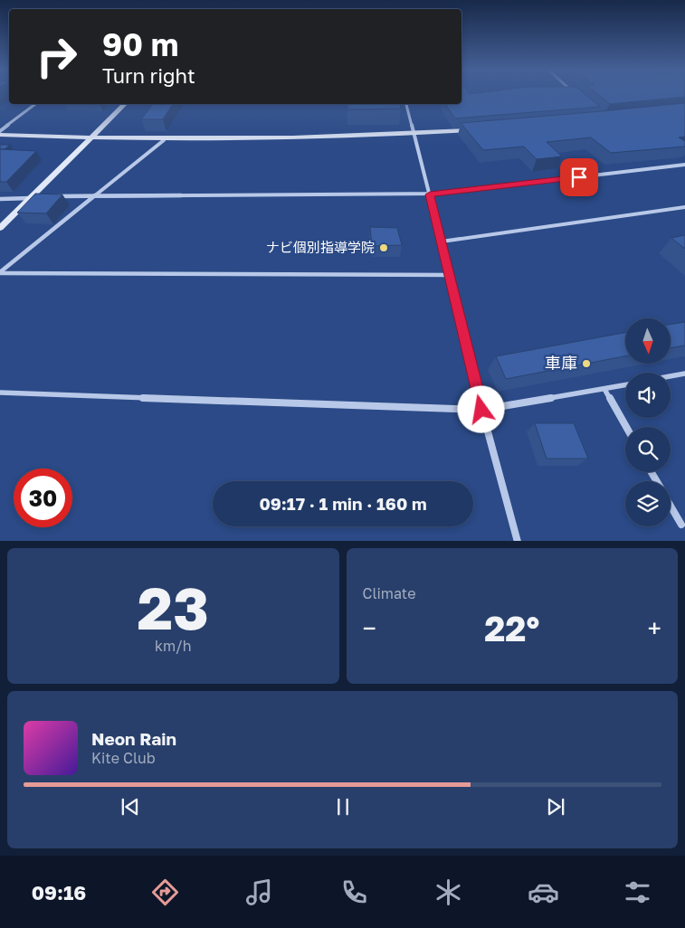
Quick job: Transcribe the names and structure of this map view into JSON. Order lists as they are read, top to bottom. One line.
{"places":["ナビ個別指導学院","車庫"],"north":"bottom","page":{"turn":["90 m","Turn right"],"limit":"30","trip":"09:17 · 1 min · 160 m","tile":[["23","km/h"],"Climate"],"heat":["−","22°","+"],"song":["Neon Rain","Kite Club"],"tabs":"09:16"}}
